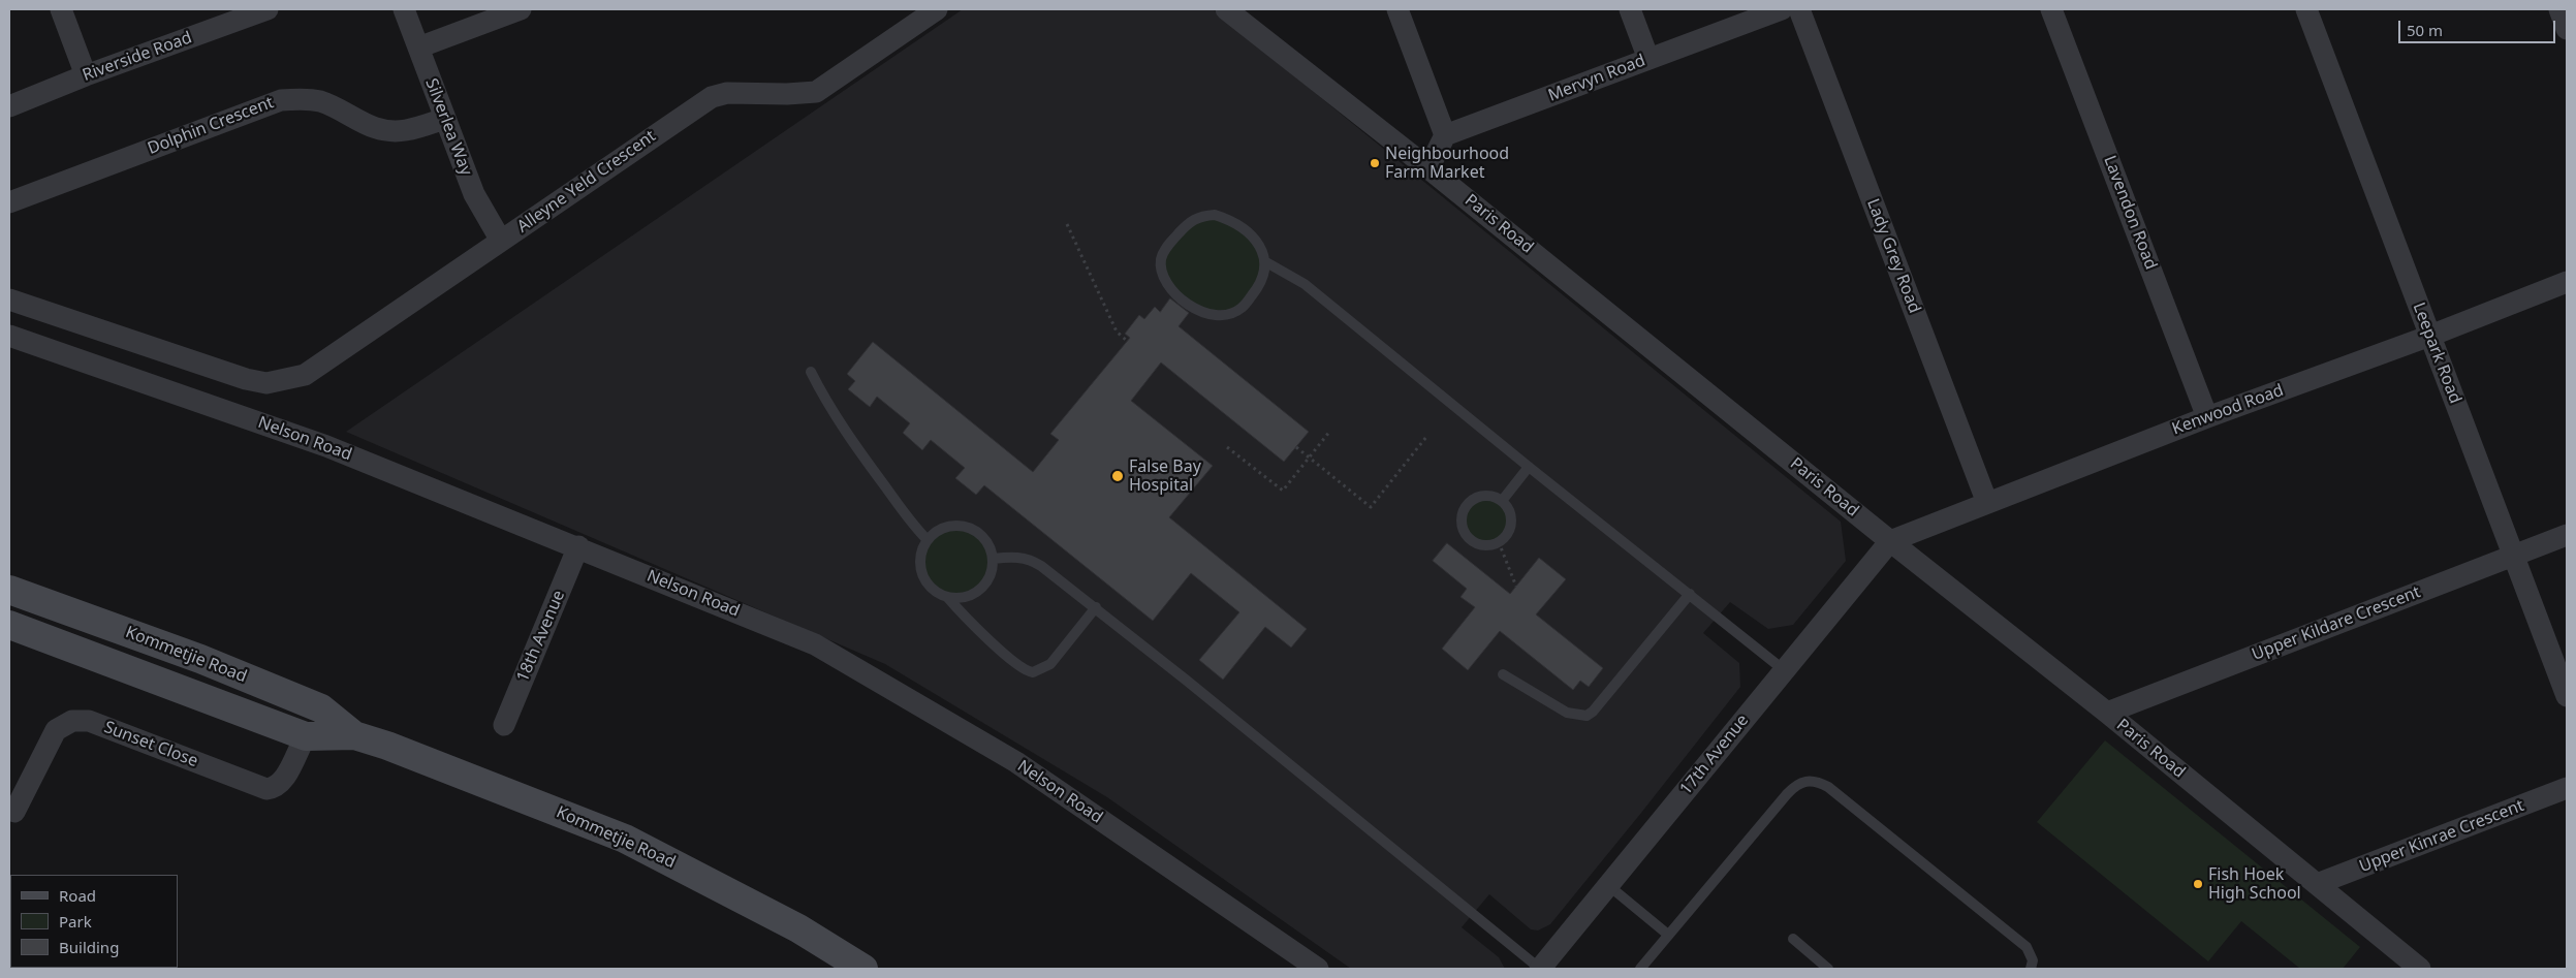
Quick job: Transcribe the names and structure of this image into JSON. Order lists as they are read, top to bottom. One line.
{"streets":{"main road":["Kommetjie Road"],"street":["Riverside Road","Mervyn Road","Dolphin Crescent","Silverlea Way","Alleyne Yeld Crescent","Lavendon Road","Paris Road","Lady Grey Road","Leepark Road","Kenwood Road","Nelson Road","Upper Kildare Crescent","18th Avenue","Sunset Close","17th Avenue","Upper Kinrae Crescent"]},"crossings":[["Dolphin Crescent","Silverlea Way"],["Silverlea Way","Alleyne Yeld Crescent"],["Lavendon Road","Kenwood Road"],["Paris Road","Kenwood Road"],["Paris Road","Upper Kildare Crescent"],["Paris Road","17th Avenue"],["Paris Road","Upper Kinrae Crescent"],["Lady Grey Road","Kenwood Road"],["Leepark Road","Kenwood Road"],["Leepark Road","Upper Kildare Crescent"],["Kenwood Road","17th Avenue"],["Nelson Road","18th Avenue"],["Kommetjie Road","Sunset Close"]],"places":["Neighbourhood Farm Market","False Bay Hospital","Fish Hoek High School"],"legend":["Road","Park","Building"],"scale_bar":"50 m"}
